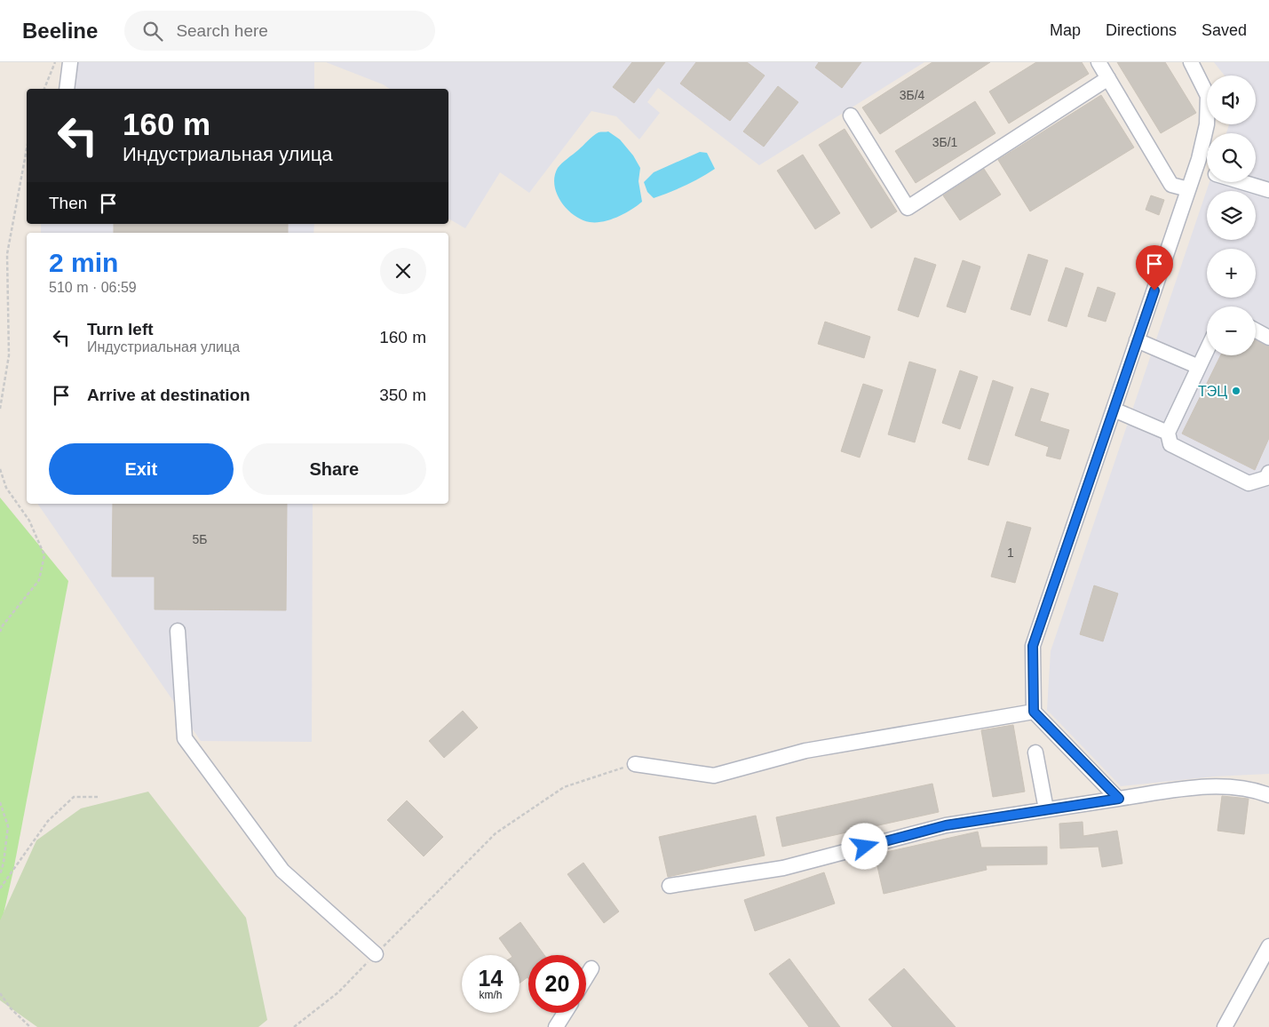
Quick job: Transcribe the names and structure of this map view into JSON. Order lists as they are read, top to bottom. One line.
{"places":["ТЭЦ"],"house_numbers":["3Б/4","3Б/1","5Б","1"],"page":{"header":"Beeline","search":"Search here","nav":["Map","Directions","Saved"],"map_buttons":["+","−"],"turn":["160 m","Индустриальная улица"],"then":"Then","heading":["2 min","510 m · 06:59"],"list":[{"name":"Turn left","note":"Индустриальная улица","value":"160 m"},{"name":"Arrive at destination","value":"350 m"}],"buttons":["Exit","Share"],"speed":"14 km/h","limit":"20"}}
